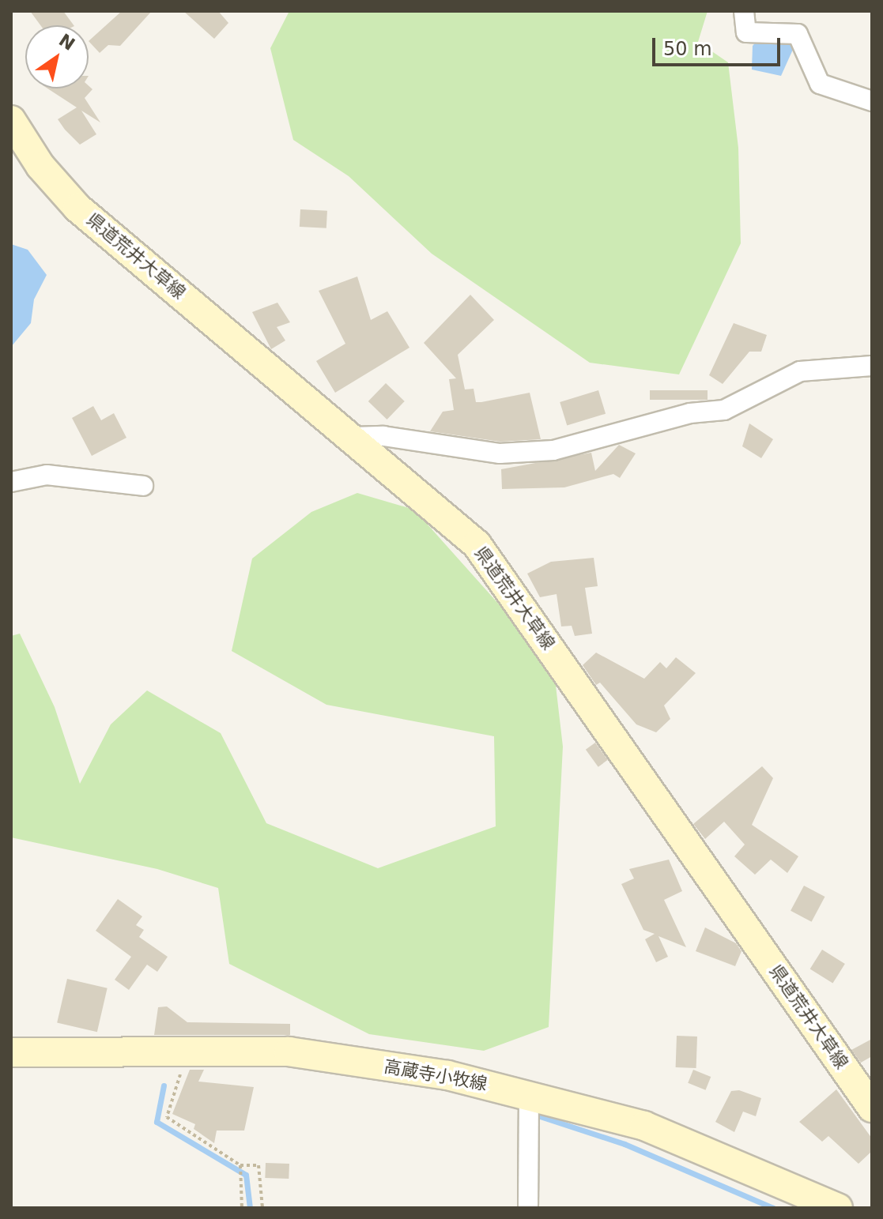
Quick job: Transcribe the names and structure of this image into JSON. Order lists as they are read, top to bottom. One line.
{"streets":{"main road":["県道荒井大草線","高蔵寺小牧線"]},"scale_bar":"50 m","north":"top right"}
